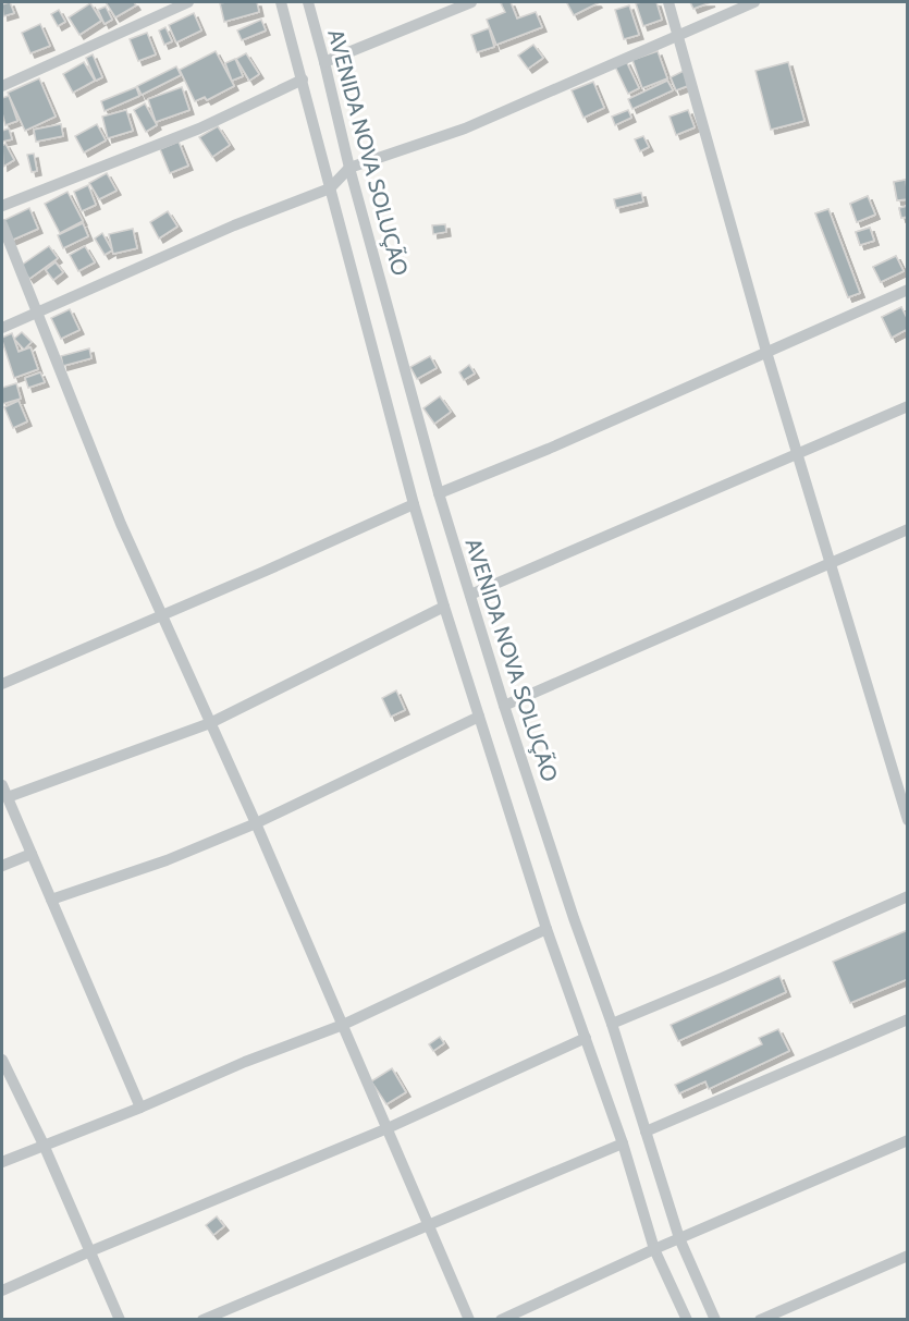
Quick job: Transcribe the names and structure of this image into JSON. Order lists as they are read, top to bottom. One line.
{"streets":{"street":["AVENIDA NOVA SOLUÇÃO"]}}
